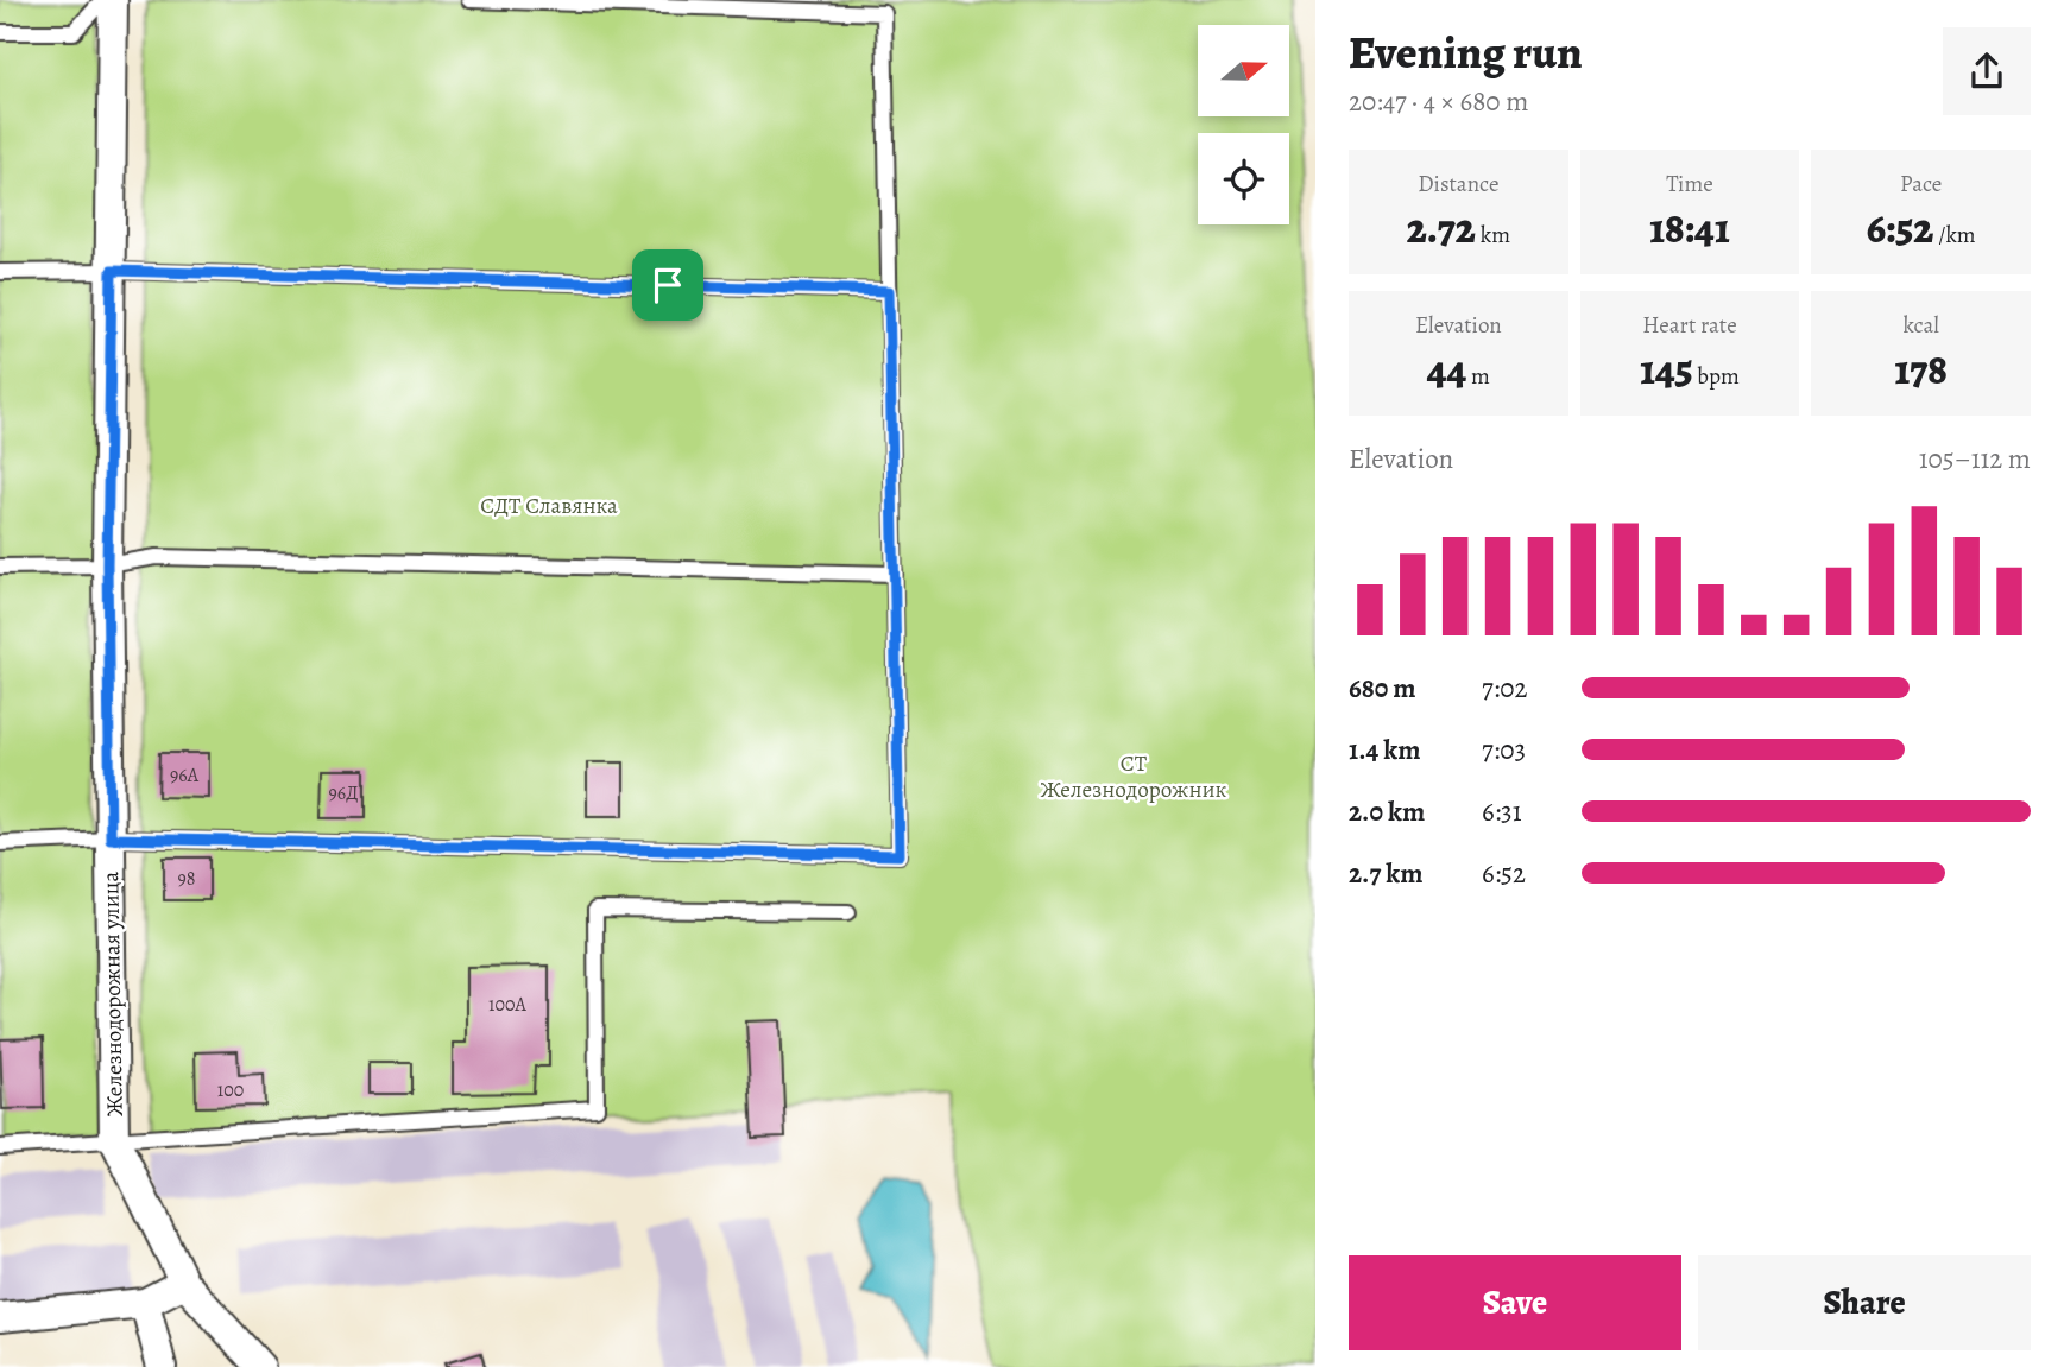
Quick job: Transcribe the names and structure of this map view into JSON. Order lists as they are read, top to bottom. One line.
{"streets":{"street":["Железнодорожная улица"]},"parks":["СДТ Славянка","СТ Железнодорожник"],"house_numbers":["96А","96Д","98","100А","100"],"north":"right","page":{"heading":["Evening run","20:47 · 4 × 680 m"],"stats":[["Distance","2.72 km"],["Time","18:41"],["Pace","6:52 /km"],["Elevation","44 m"],["Heart rate","145 bpm"],["kcal","178"]],"chart":["Elevation","105–112 m"],"list":[{"name":"680 m","note":"7:02"},{"name":"1.4 km","note":"7:03"},{"name":"2.0 km","note":"6:31"},{"name":"2.7 km","note":"6:52"}],"buttons":["Save","Share"]}}
